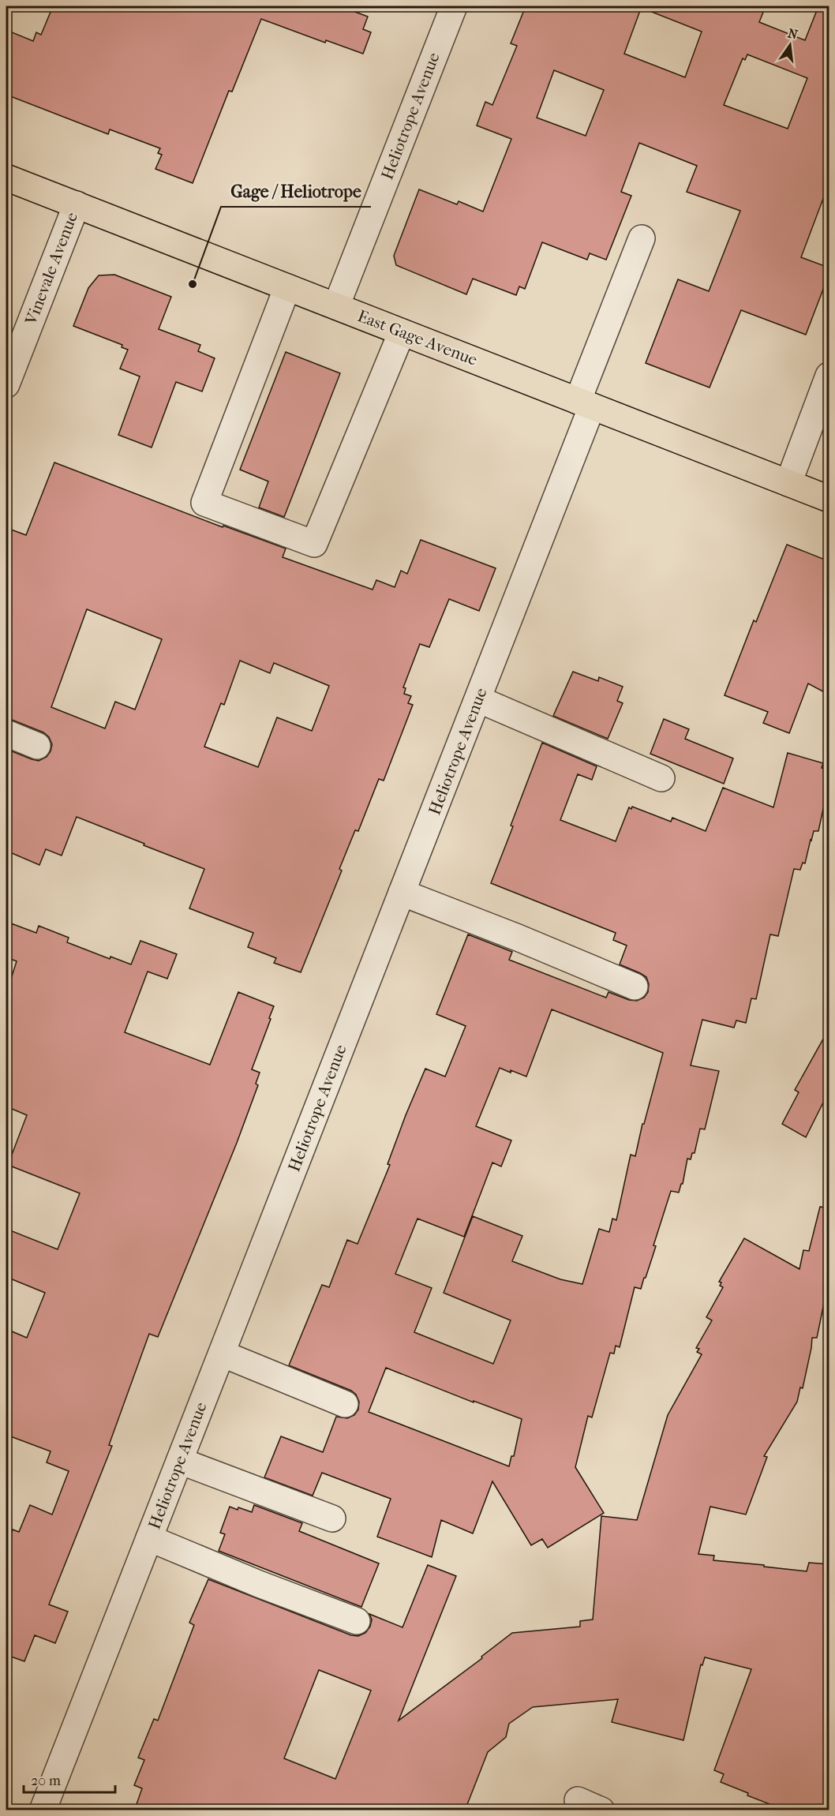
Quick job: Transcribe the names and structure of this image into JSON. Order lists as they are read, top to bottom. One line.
{"streets":{"main road":["East Gage Avenue"],"street":["Heliotrope Avenue","Vinevale Avenue"]},"crossings":[["Heliotrope Avenue","East Gage Avenue"],["Vinevale Avenue","East Gage Avenue"]],"places":["Gage / Heliotrope"],"scale_bar":"20 m","north":"top"}
